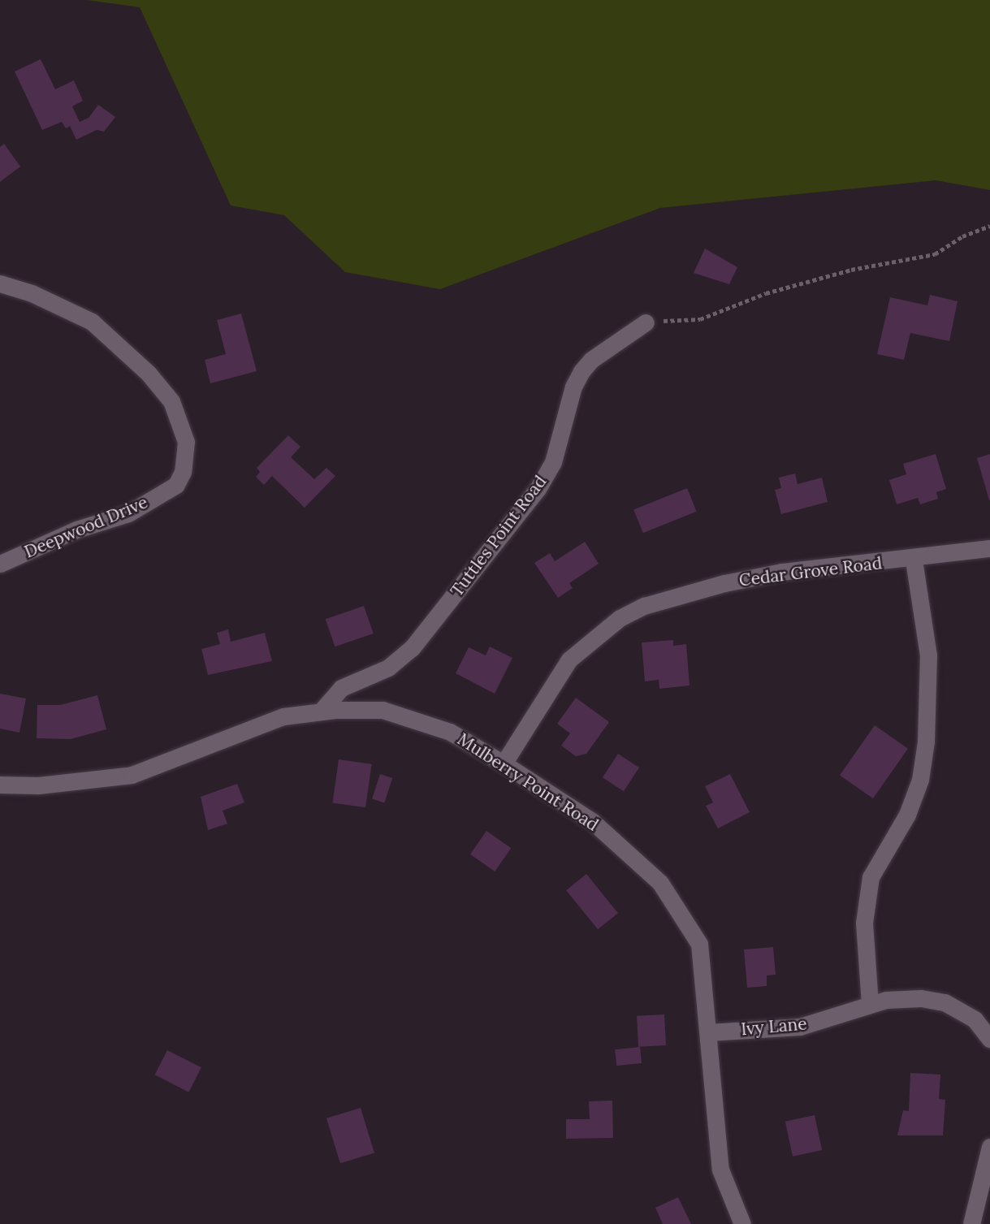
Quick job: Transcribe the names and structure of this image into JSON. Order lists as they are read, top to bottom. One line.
{"streets":{"street":["Deepwood Drive","Tuttles Point Road","Cedar Grove Road","Mulberry Point Road","Ivy Lane"]},"crossings":[["Tuttles Point Road","Mulberry Point Road"],["Cedar Grove Road","Mulberry Point Road"],["Mulberry Point Road","Ivy Lane"]]}
